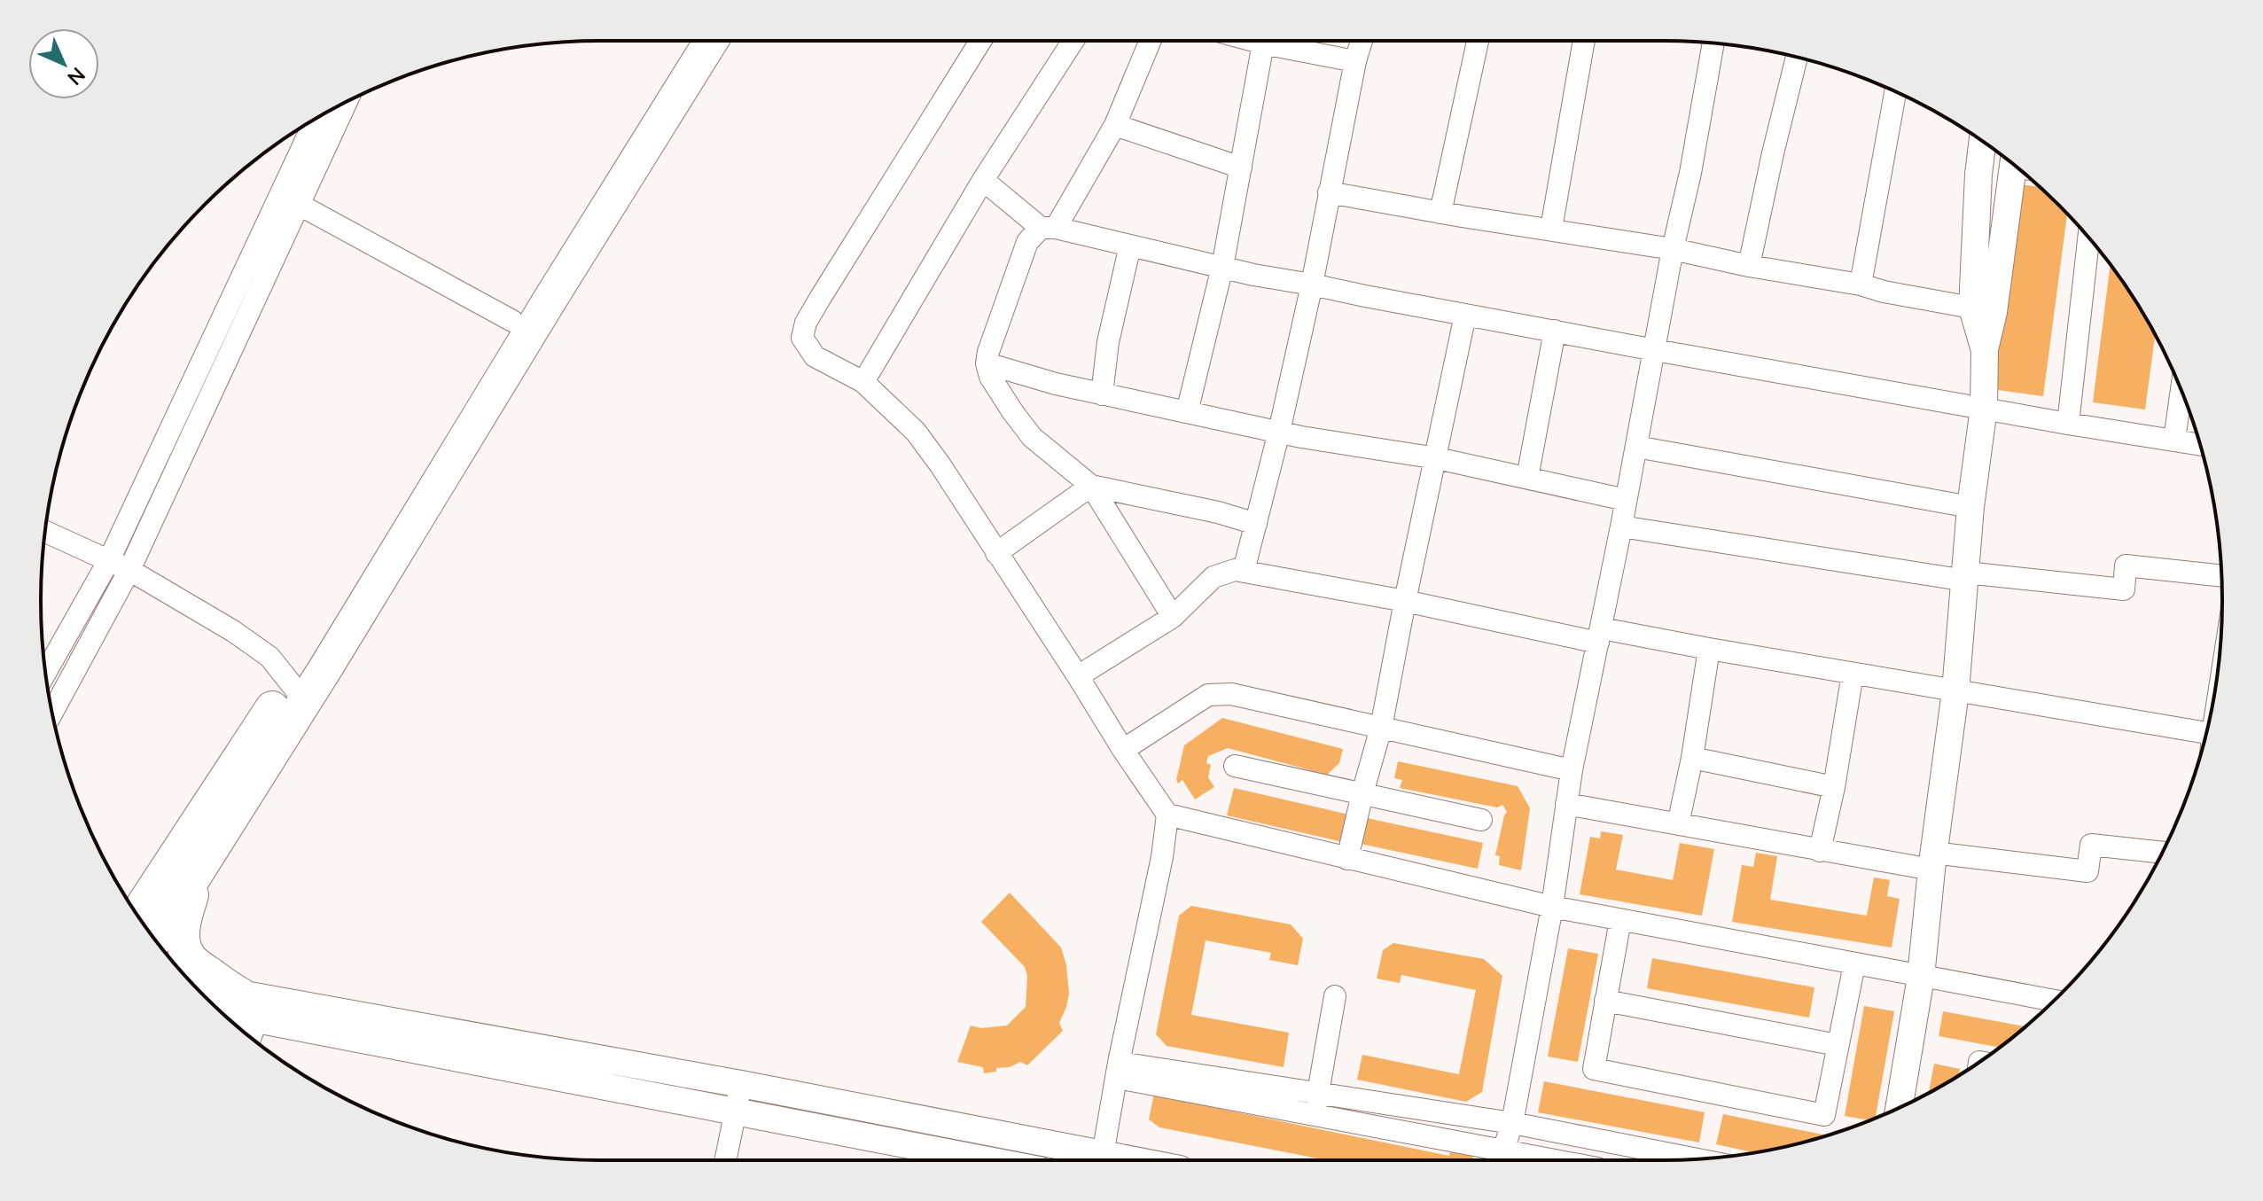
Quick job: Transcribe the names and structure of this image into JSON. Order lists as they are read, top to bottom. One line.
{"north":"bottom right"}
